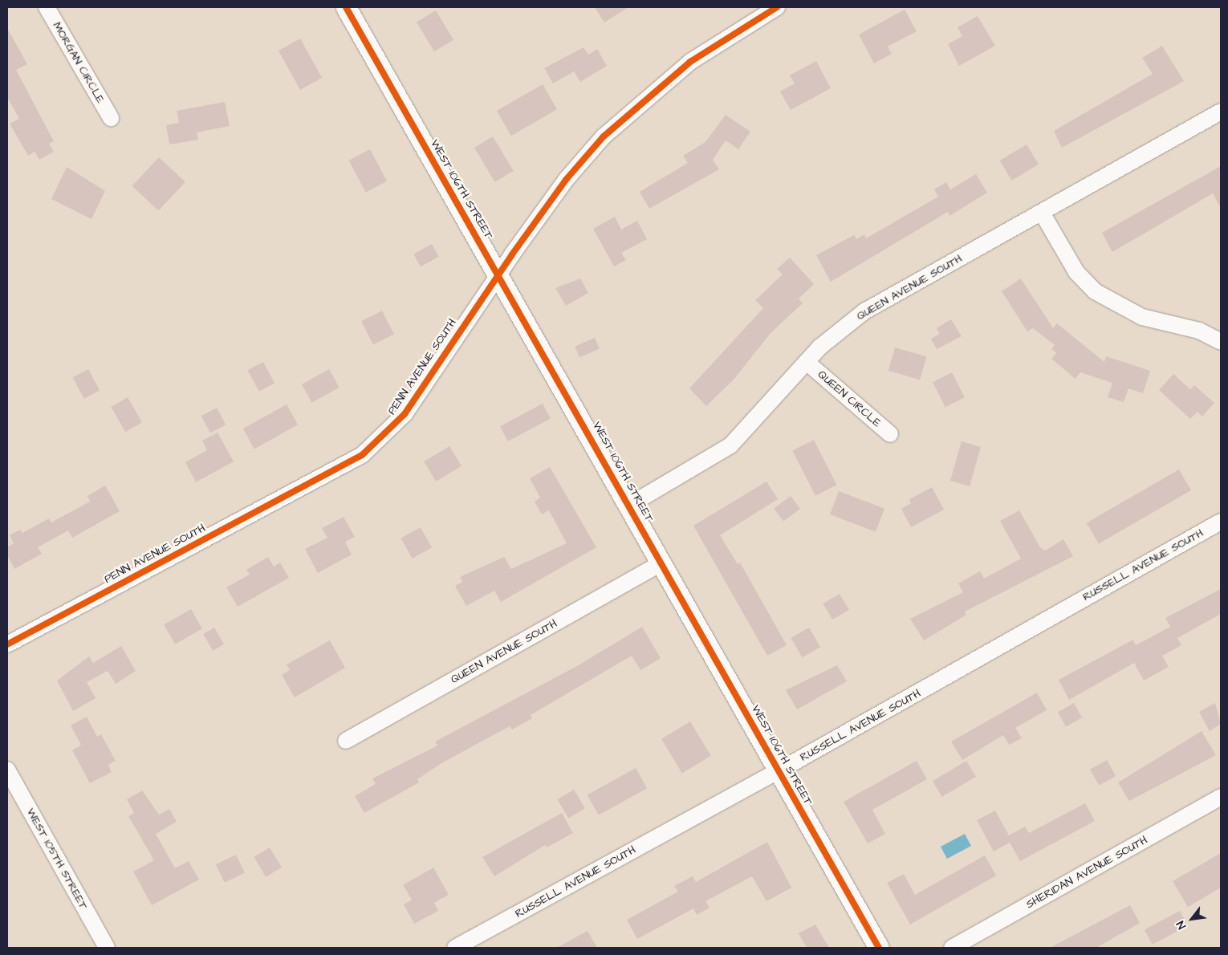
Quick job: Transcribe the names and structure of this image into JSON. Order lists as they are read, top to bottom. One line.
{"streets":{"street":["MORGAN CIRCLE","WEST 106TH STREET","QUEEN AVENUE SOUTH","PENN AVENUE SOUTH","QUEEN CIRCLE","RUSSELL AVENUE SOUTH","WEST 105TH STREET","SHERIDAN AVENUE SOUTH"]},"crossings":[["WEST 106TH STREET","QUEEN AVENUE SOUTH"],["WEST 106TH STREET","PENN AVENUE SOUTH"],["WEST 106TH STREET","RUSSELL AVENUE SOUTH"],["QUEEN AVENUE SOUTH","QUEEN CIRCLE"]],"north":"bottom left"}
